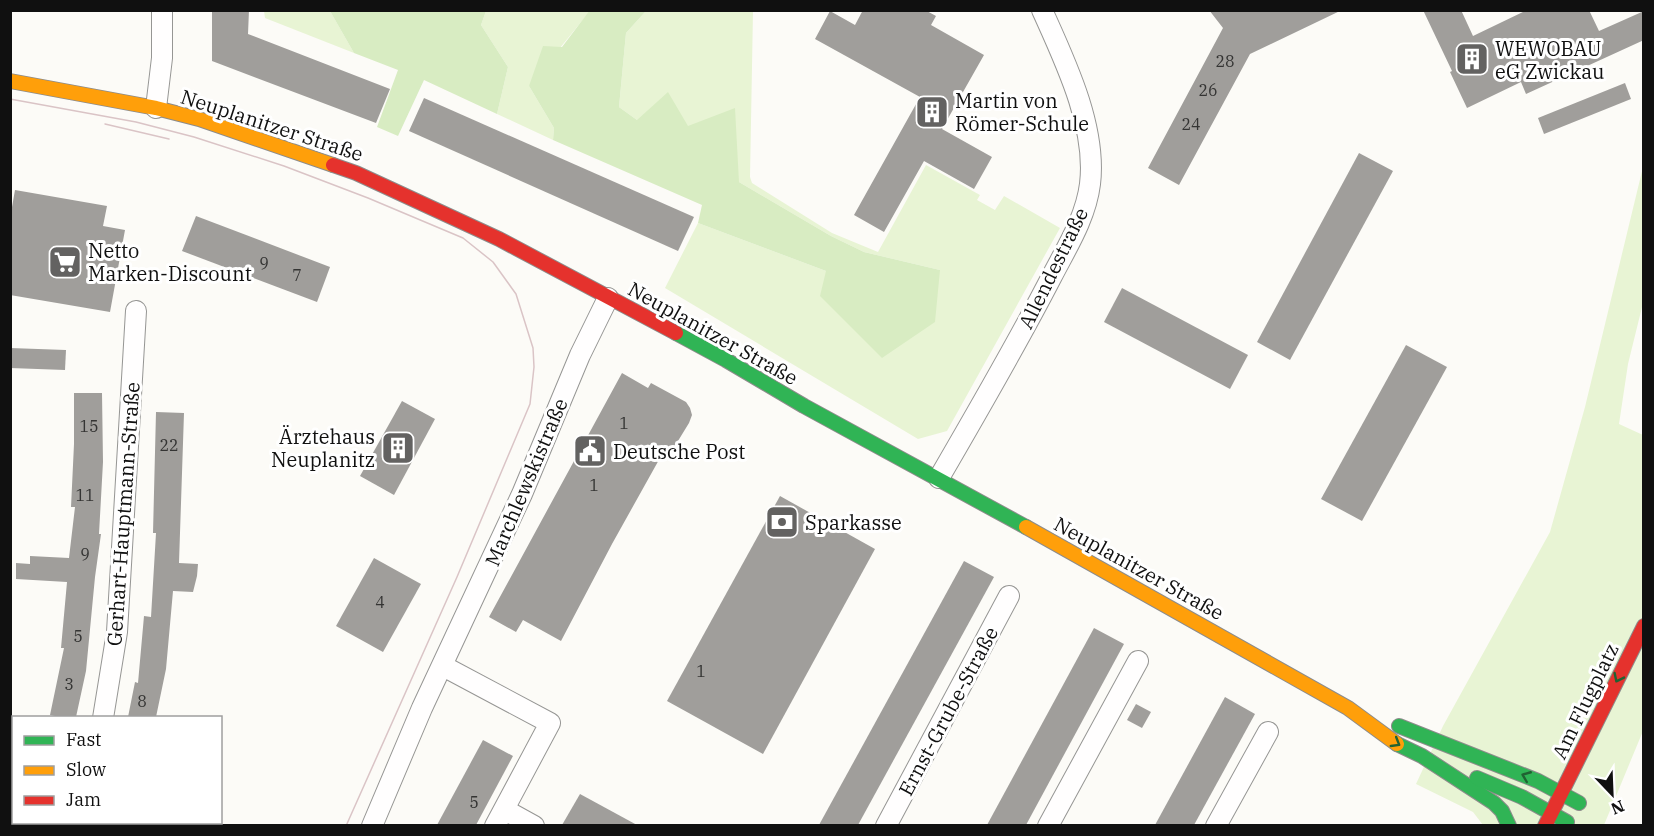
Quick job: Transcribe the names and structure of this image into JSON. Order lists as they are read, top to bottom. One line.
{"streets":{"street":["Neuplanitzer Straße","Allendestraße","Marchlewskistraße","Gerhart-Hauptmann-Straße","Am Flugplatz","Ernst-Grube-Straße"]},"crossings":[["Neuplanitzer Straße","Allendestraße"],["Neuplanitzer Straße","Marchlewskistraße"],["Neuplanitzer Straße","Am Flugplatz"]],"places":{"building":["WEWOBAU eG Zwickau","Martin von Römer-Schule","Ärztehaus Neuplanitz"],"supermarket":["Netto Marken-Discount"],"public building":["Deutsche Post"],"bank":["Sparkasse"]},"house_numbers":["28","26","24","9","7","1","15","22","1","11","9","4","5","1","3","8","5"],"legend":["Fast","Slow","Jam"],"north":"bottom right"}
